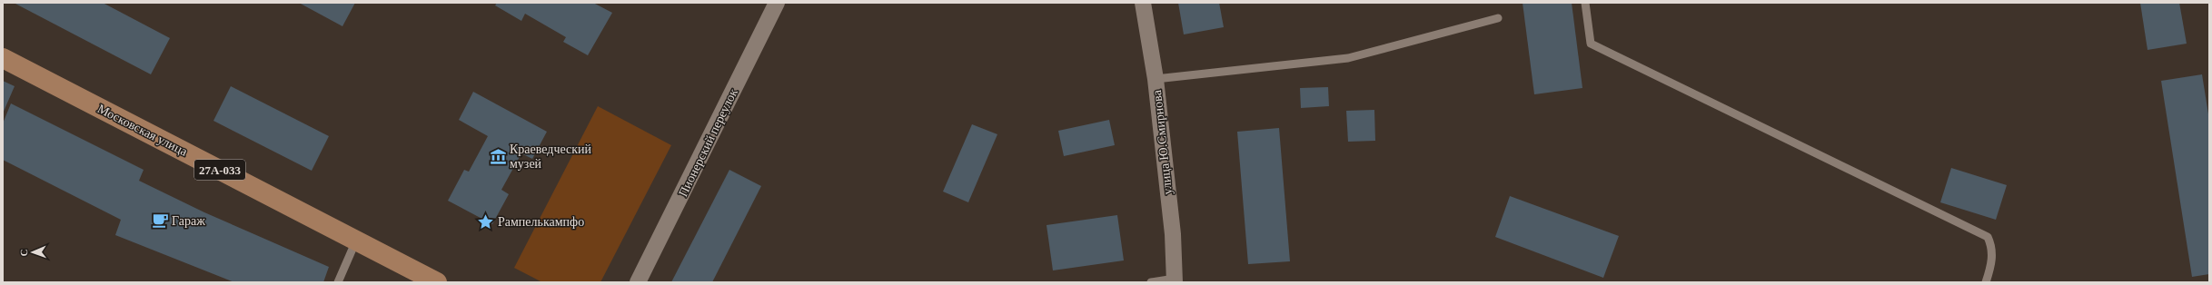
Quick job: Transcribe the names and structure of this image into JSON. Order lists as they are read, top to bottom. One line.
{"streets":{"main road":["Московская улица","27А-033"],"street":["Пионерский переулок","улица Ю.Смирнова"]},"places":{"museum":["Краеведческий музей"],"cafe":["Гараж"],"place":["Рампелькампфо"]},"north":"left"}
